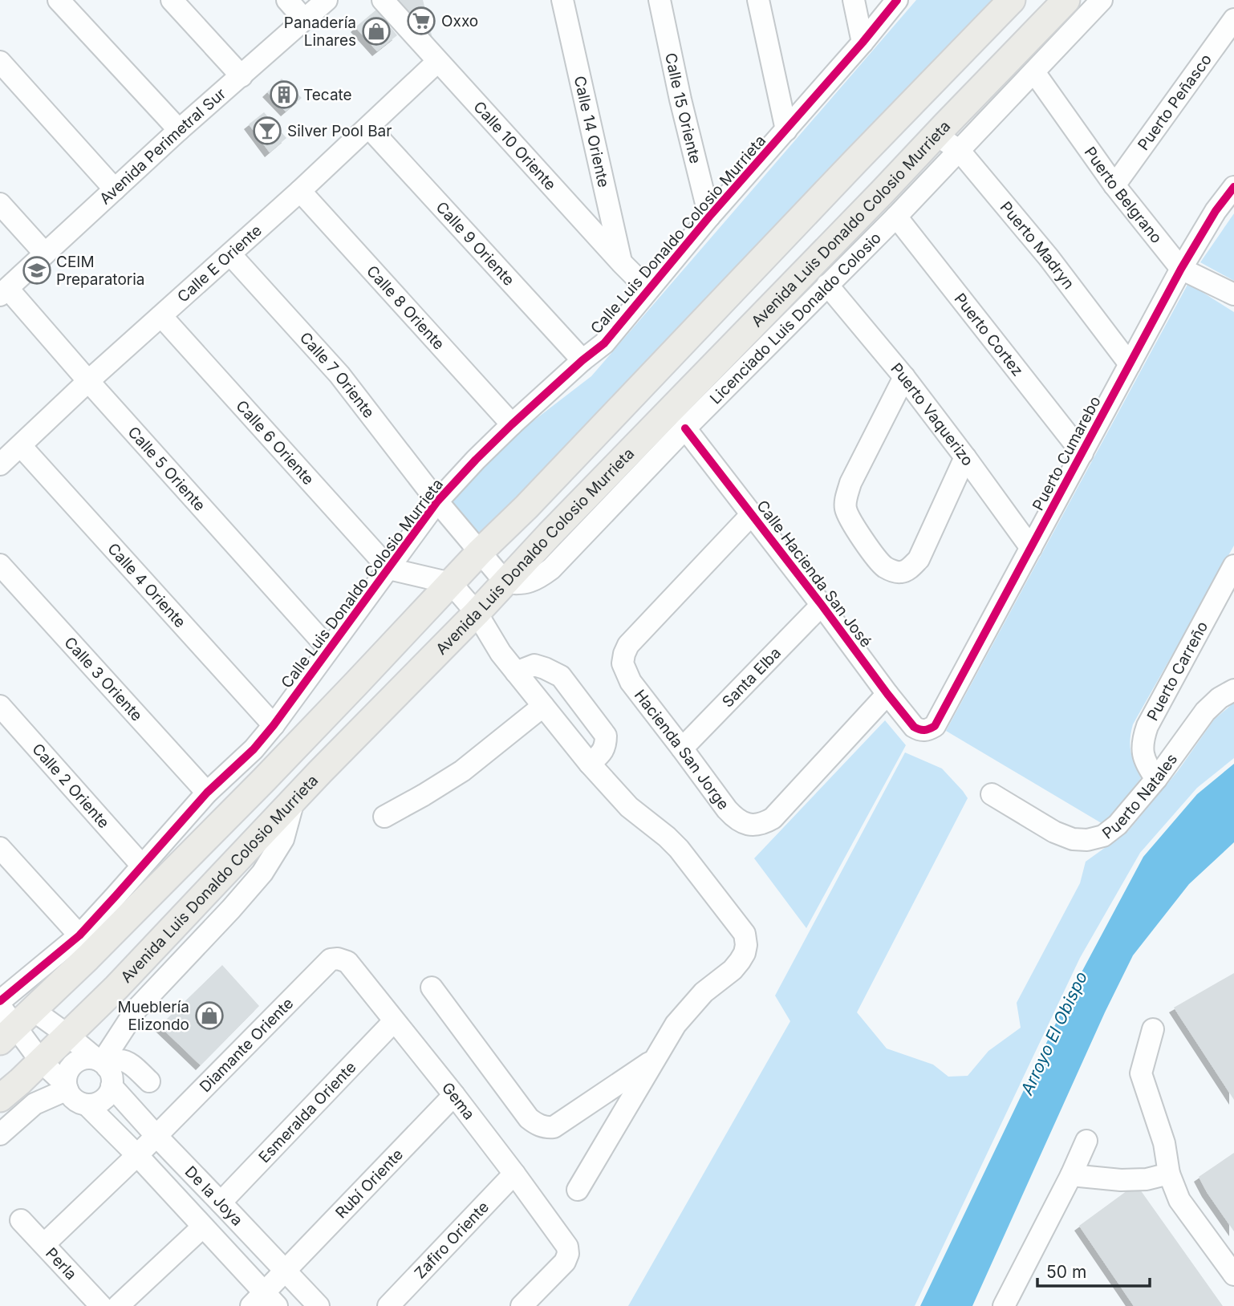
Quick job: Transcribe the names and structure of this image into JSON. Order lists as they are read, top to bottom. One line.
{"streets":{"main road":["Avenida Luis Donaldo Colosio Murrieta"],"street":["Puerto Peñasco","Calle 15 Oriente","Calle 14 Oriente","Calle 10 Oriente","Avenida Perimetral Sur","Puerto Belgrano","Calle Luis Donaldo Colosio Murrieta","Calle 9 Oriente","Puerto Madryn","Calle E Oriente","Calle 8 Oriente","Licenciado Luis Donaldo Colosio","Puerto Cortez","Calle 7 Oriente","Puerto Vaquerizo","Calle 6 Oriente","Puerto Cumarebo","Calle 5 Oriente","Calle Hacienda San José","Calle 4 Oriente","Puerto Carreño","Santa Elba","Calle 3 Oriente","Hacienda San Jorge","Calle 2 Oriente","Puerto Natales","Diamante Oriente","Gema","Esmeralda Oriente","Rubí Oriente","De la Joya","Zafiro Oriente","Perla"]},"crossings":[["Puerto Peñasco","Puerto Belgrano"],["Calle 15 Oriente","Calle Luis Donaldo Colosio Murrieta"],["Calle 14 Oriente","Calle 10 Oriente"],["Calle 10 Oriente","Calle Luis Donaldo Colosio Murrieta"],["Calle 10 Oriente","Calle E Oriente"],["Avenida Perimetral Sur","Calle 5 Oriente"],["Puerto Belgrano","Licenciado Luis Donaldo Colosio"],["Puerto Belgrano","Puerto Cumarebo"],["Avenida Luis Donaldo Colosio Murrieta","Puerto Madryn"],["Avenida Luis Donaldo Colosio Murrieta","Licenciado Luis Donaldo Colosio"],["Avenida Luis Donaldo Colosio Murrieta","De la Joya"],["Calle Luis Donaldo Colosio Murrieta","Calle 9 Oriente"],["Calle Luis Donaldo Colosio Murrieta","Calle 8 Oriente"],["Calle Luis Donaldo Colosio Murrieta","Calle 7 Oriente"],["Calle Luis Donaldo Colosio Murrieta","Calle 6 Oriente"],["Calle Luis Donaldo Colosio Murrieta","Calle 5 Oriente"],["Calle Luis Donaldo Colosio Murrieta","Calle 4 Oriente"],["Calle Luis Donaldo Colosio Murrieta","Calle 3 Oriente"],["Calle Luis Donaldo Colosio Murrieta","Calle 2 Oriente"],["Calle 9 Oriente","Calle E Oriente"],["Puerto Madryn","Licenciado Luis Donaldo Colosio"],["Puerto Madryn","Puerto Cumarebo"],["Calle E Oriente","Calle 8 Oriente"],["Calle E Oriente","Calle 7 Oriente"],["Calle E Oriente","Calle 6 Oriente"],["Calle E Oriente","Calle 5 Oriente"],["Calle E Oriente","Calle 4 Oriente"],["Licenciado Luis Donaldo Colosio","Puerto Cortez"],["Licenciado Luis Donaldo Colosio","Puerto Vaquerizo"],["Licenciado Luis Donaldo Colosio","Calle Hacienda San José"],["Puerto Cortez","Puerto Cumarebo"],["Puerto Vaquerizo","Puerto Cumarebo"],["Puerto Cumarebo","Calle Hacienda San José"],["Calle Hacienda San José","Santa Elba"],["Calle Hacienda San José","Hacienda San Jorge"],["Puerto Carreño","Puerto Natales"],["Santa Elba","Hacienda San Jorge"],["Diamante Oriente","Gema"],["Diamante Oriente","De la Joya"],["Diamante Oriente","Perla"],["Gema","Esmeralda Oriente"],["Gema","Rubí Oriente"],["Gema","Zafiro Oriente"],["Esmeralda Oriente","De la Joya"],["Rubí Oriente","De la Joya"]],"water":["Arroyo El Obispo"],"places":{"supermarket":["Oxxo"],"shop":["Panadería Linares","Mueblería Elizondo"],"building":["Tecate"],"bar":["Silver Pool Bar"],"school or university":["CEIM Preparatoria"]},"scale_bar":"50 m"}
